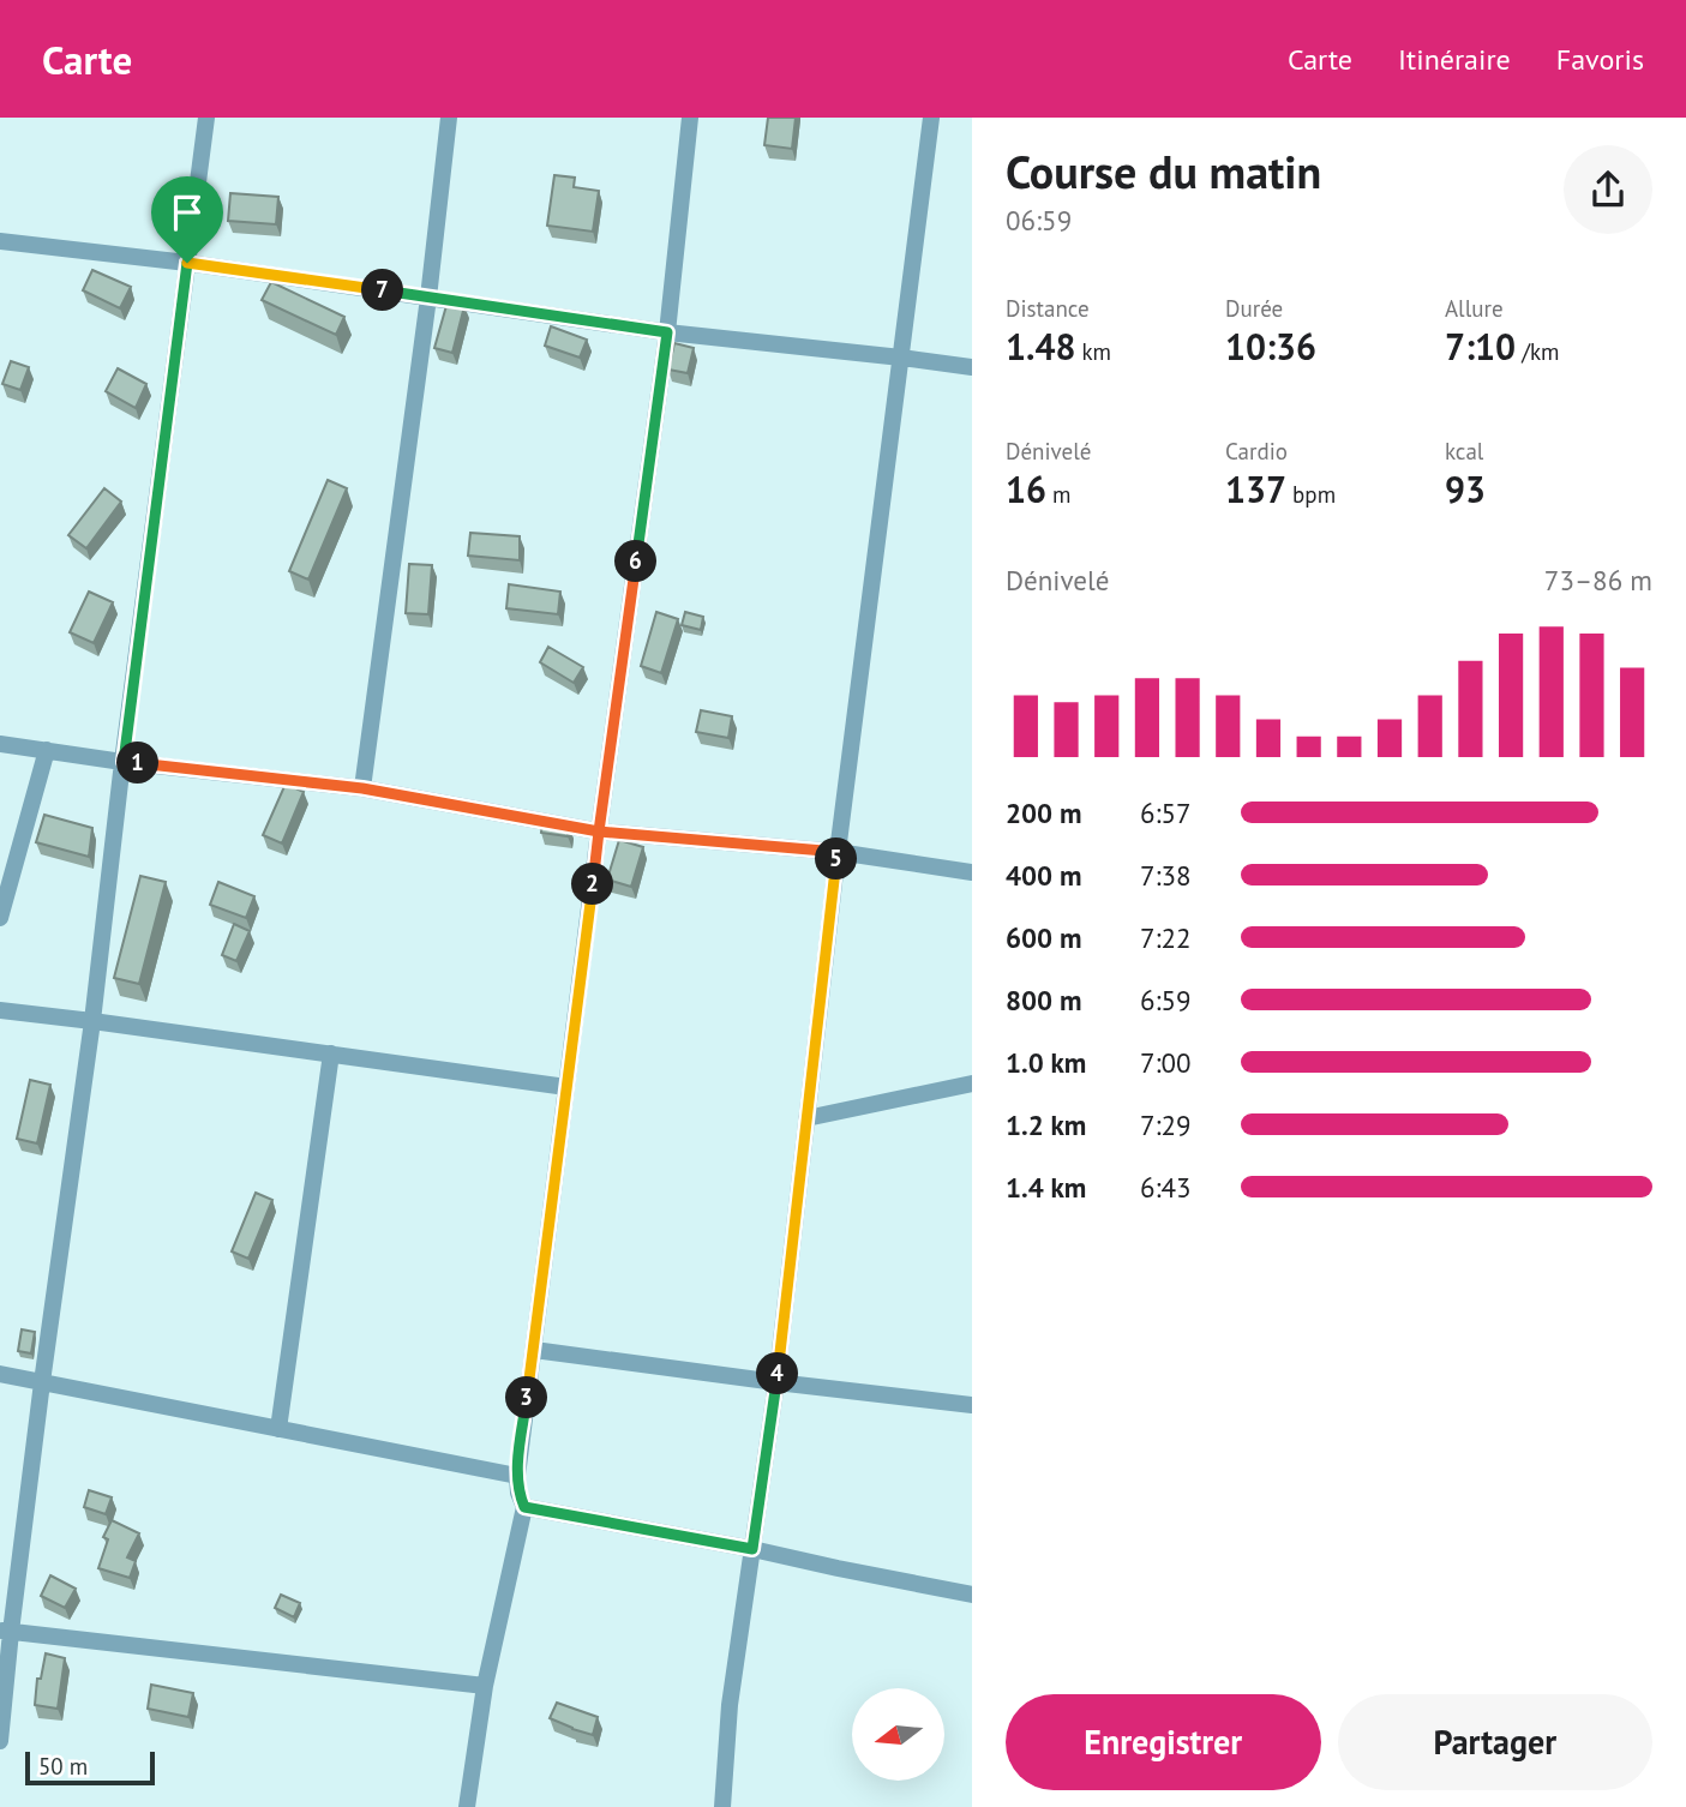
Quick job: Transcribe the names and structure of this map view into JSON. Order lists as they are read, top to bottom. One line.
{"scale_bar":"50 m","north":"left","page":{"header":"Carte","nav":["Carte","Itinéraire","Favoris"],"heading":["Course du matin","06:59"],"stats":[["Distance","1.48 km"],["Durée","10:36"],["Allure","7:10 /km"],["Dénivelé","16 m"],["Cardio","137 bpm"],["kcal","93"]],"pins":["7","6","1","5","2","4","3"],"chart":["Dénivelé","73–86 m"],"list":[{"name":"200 m","note":"6:57"},{"name":"400 m","note":"7:38"},{"name":"600 m","note":"7:22"},{"name":"800 m","note":"6:59"},{"name":"1.0 km","note":"7:00"},{"name":"1.2 km","note":"7:29"},{"name":"1.4 km","note":"6:43"}],"buttons":["Enregistrer","Partager"],"scale":"50 m"}}
